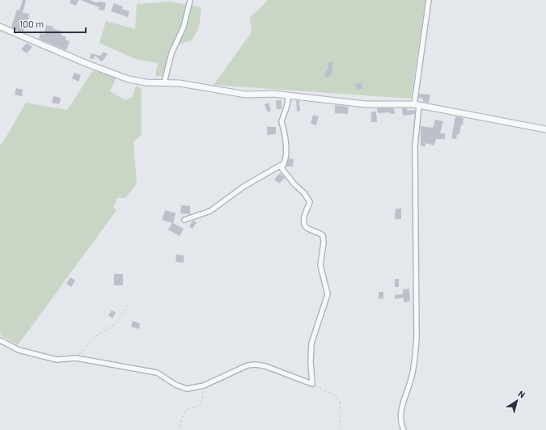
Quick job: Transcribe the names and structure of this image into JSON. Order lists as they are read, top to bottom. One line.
{"scale_bar":"100 m","north":"top right"}
